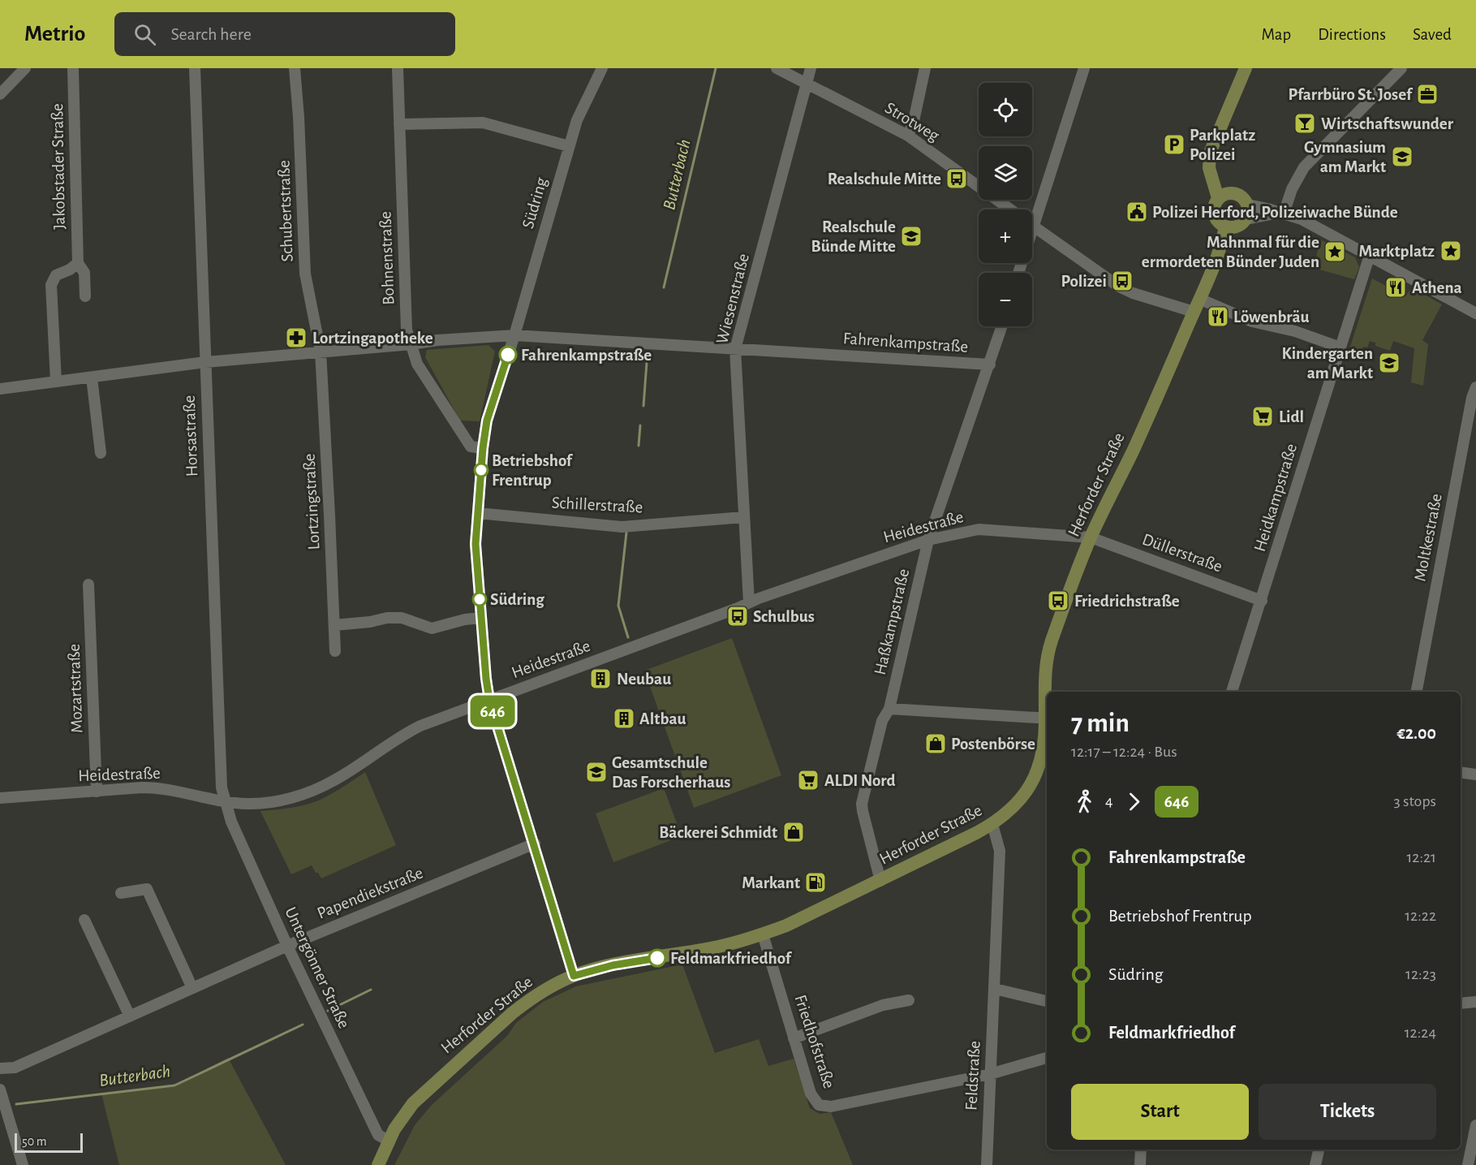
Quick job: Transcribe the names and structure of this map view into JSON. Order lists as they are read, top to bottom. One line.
{"streets":{"main road":["Herforder Straße"],"street":["Strotweg","Jakobstader Straße","Südring","Schubertstraße","Bohnenstraße","Wiesenstraße","Fahrenkampstraße","Horsastraße","Heidkampstraße","Lortzingstraße","Schillerstraße","Heidestraße","Moltkestraße","Düllerstraße","Haßkampstraße","Mozartstraße","Papendiekstraße","Untergönner Straße","Friedhofstraße","Feldstraße"]},"crossings":[["Strotweg","Wiesenstraße"],["Strotweg","Herforder Straße"],["Südring","Bohnenstraße"],["Südring","Fahrenkampstraße"],["Südring","Herforder Straße"],["Südring","Schillerstraße"],["Südring","Heidestraße"],["Südring","Papendiekstraße"],["Schubertstraße","Fahrenkampstraße"],["Schubertstraße","Lortzingstraße"],["Bohnenstraße","Fahrenkampstraße"],["Wiesenstraße","Fahrenkampstraße"],["Wiesenstraße","Schillerstraße"],["Wiesenstraße","Heidestraße"],["Fahrenkampstraße","Horsastraße"],["Fahrenkampstraße","Lortzingstraße"],["Fahrenkampstraße","Haßkampstraße"],["Horsastraße","Heidestraße"],["Horsastraße","Untergönner Straße"],["Herforder Straße","Heidestraße"],["Herforder Straße","Düllerstraße"],["Herforder Straße","Haßkampstraße"],["Herforder Straße","Untergönner Straße"],["Herforder Straße","Friedhofstraße"],["Herforder Straße","Feldstraße"],["Heidkampstraße","Düllerstraße"],["Heidestraße","Düllerstraße"],["Heidestraße","Haßkampstraße"],["Heidestraße","Mozartstraße"],["Heidestraße","Untergönner Straße"],["Papendiekstraße","Untergönner Straße"],["Friedhofstraße","Feldstraße"]],"water":["Butterbach"],"places":{"office":["Pfarrbüro St. Josef"],"bar":["Wirtschaftswunder"],"parking":["Parkplatz Polizei"],"school or university":["Gymnasium am Markt","Realschule Bünde Mitte","Kindergarten am Markt","Gesamtschule Das Forscherhaus"],"bus stop":["Realschule Mitte","Polizei","Friedrichstraße","Schulbus"],"public building":["Polizei Herford, Polizeiwache Bünde"],"place":["Marktplatz","Mahnmal für die ermordeten Bünder Juden"],"restaurant":["Athena","Löwenbräu"],"pharmacy":["Lortzingapotheke"],"other":["Fahrenkampstraße","Betriebshof Frentrup","Südring","Feldmarkfriedhof"],"supermarket":["Lidl","ALDI Nord"],"building":["Neubau","Altbau"],"shop":["Postenbörse","Bäckerei Schmidt"],"fuel station":["Markant"]},"lines":["bus line 646"],"scale_bar":"50 m","page":{"header":"Metrio","search":"Search here","nav":["Map","Directions","Saved"],"on_map":"646","map_buttons":["+","−"],"heading":["7 min","12:17 – 12:24 · Bus","€2.00"],"legs":["4","646","3 stops"],"list":[{"name":"Fahrenkampstraße","value":"12:21"},{"name":"Betriebshof Frentrup","value":"12:22"},{"name":"Südring","value":"12:23"},{"name":"Feldmarkfriedhof","value":"12:24"}],"buttons":["Start","Tickets"],"scale":"50 m"}}
